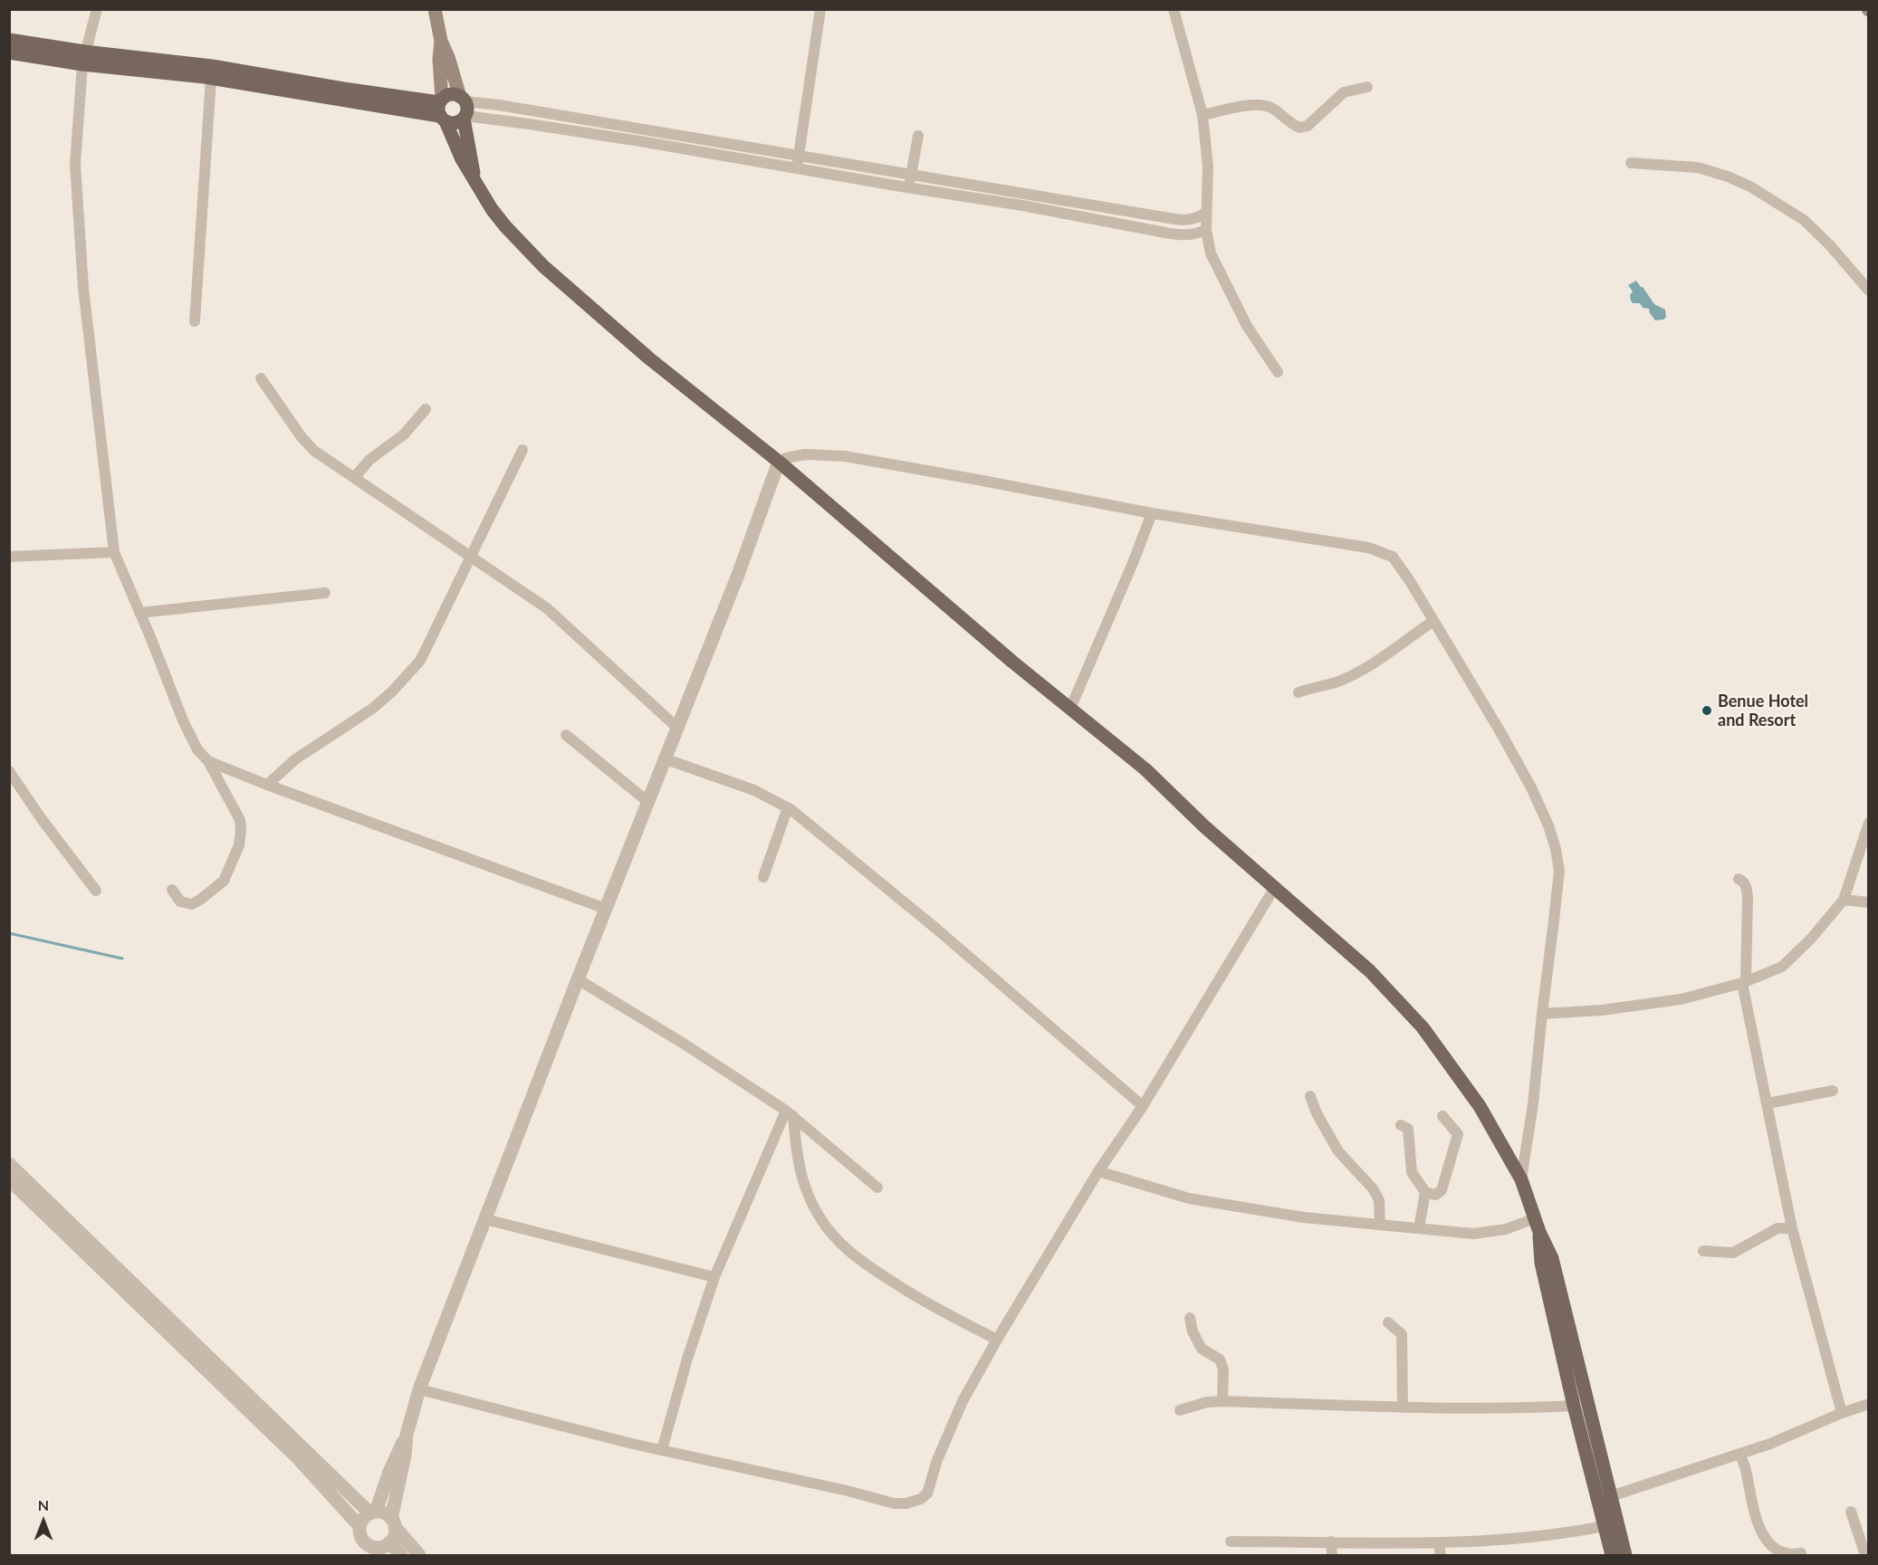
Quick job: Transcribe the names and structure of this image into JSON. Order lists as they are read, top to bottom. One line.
{"places":["Benue Hotel and Resort"],"north":"top"}
